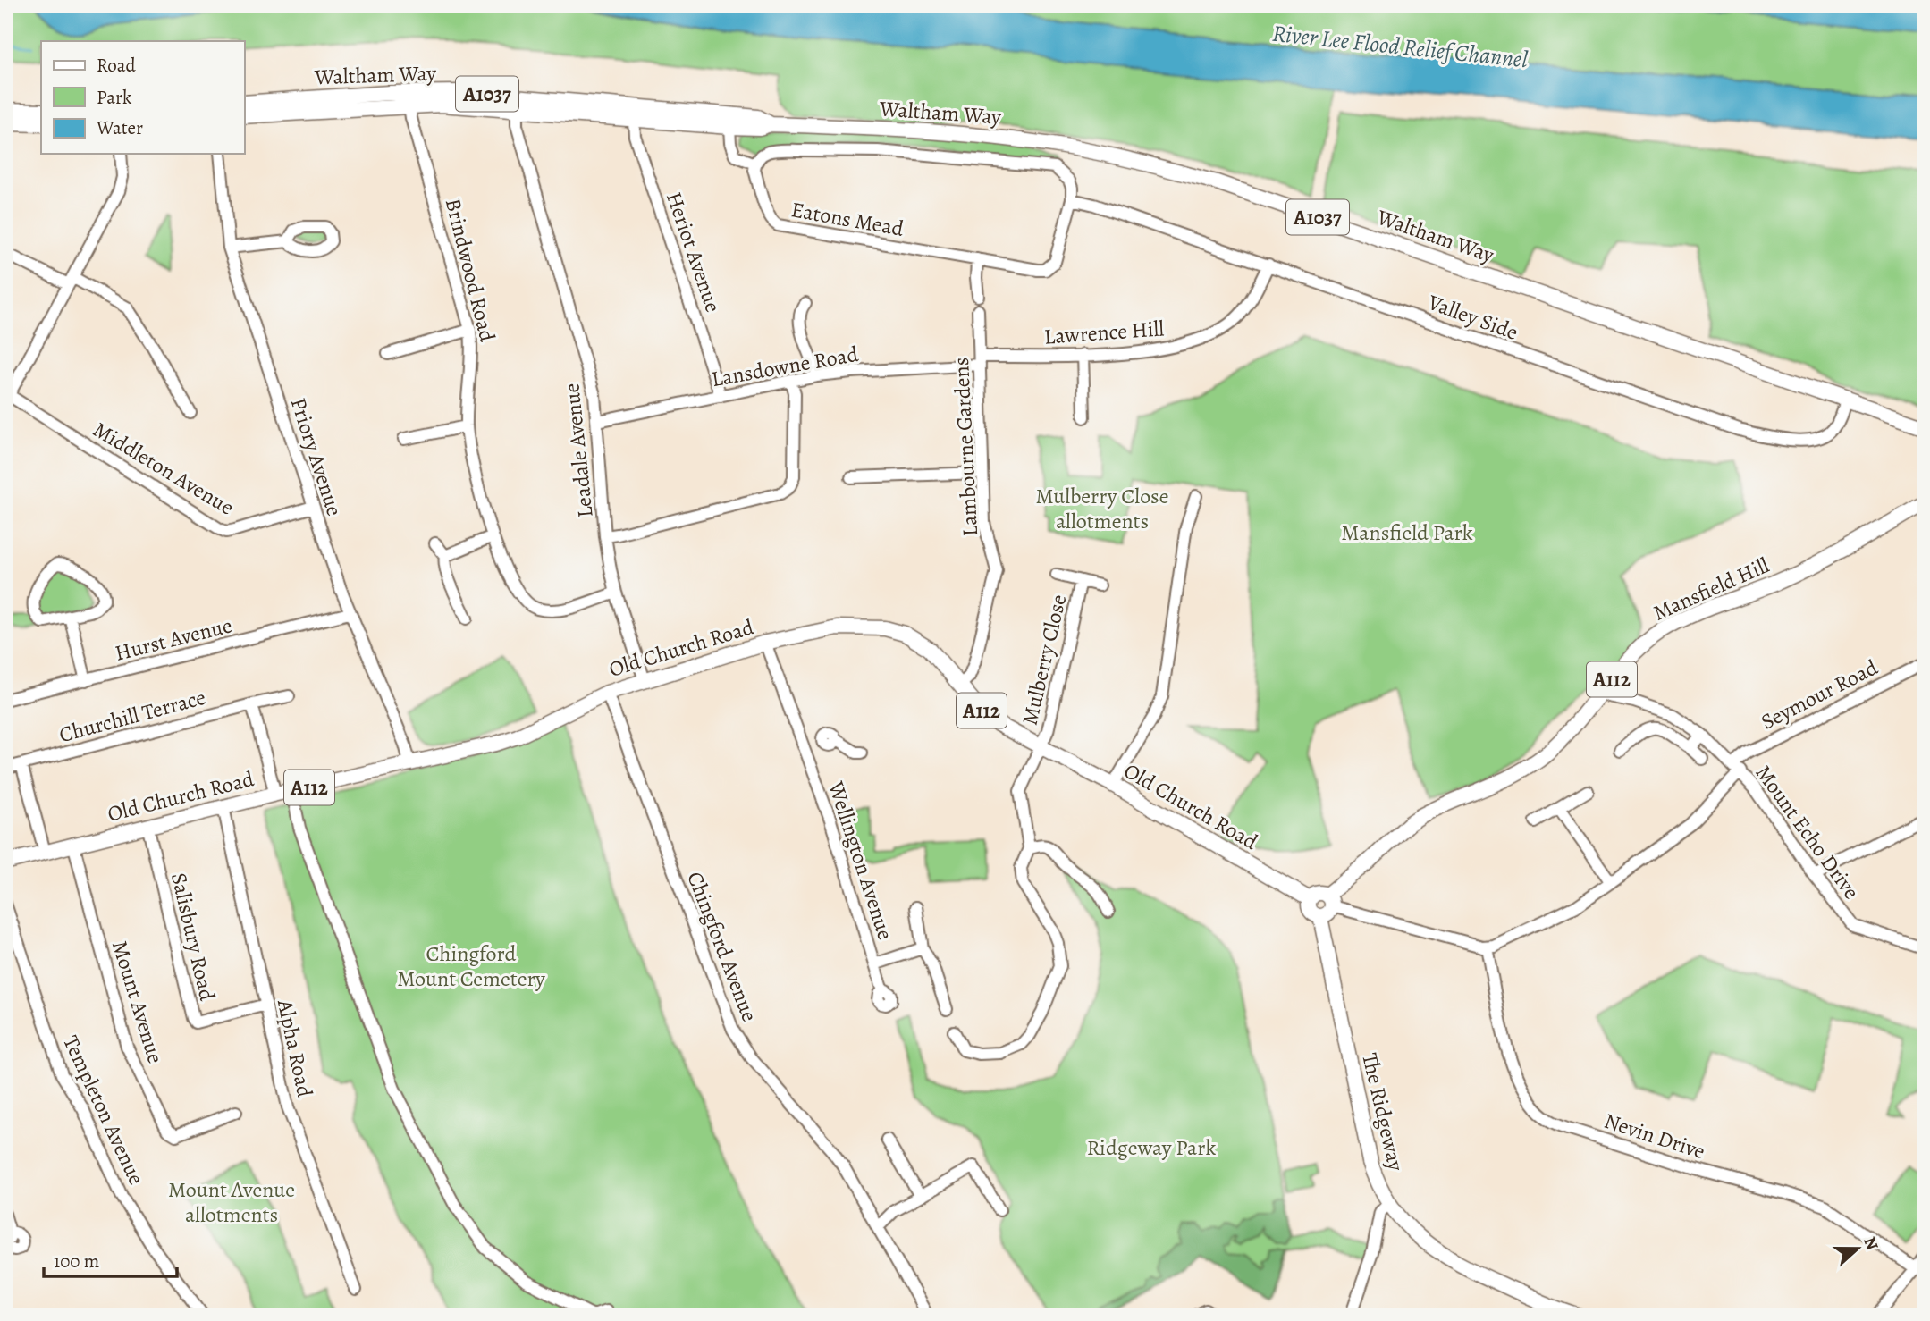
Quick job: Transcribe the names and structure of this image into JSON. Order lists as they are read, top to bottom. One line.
{"streets":{"main road":["Waltham Way","A1037","Mansfield Hill","Old Church Road","A112","The Ridgeway"],"street":["Eatons Mead","Heriot Avenue","Brindwood Road","Valley Side","Lawrence Hill","Lansdowne Road","Lambourne Gardens","Leadale Avenue","Priory Avenue","Middleton Avenue","Hurst Avenue","Mulberry Close","Seymour Road","Churchill Terrace","Mount Echo Drive","Wellington Avenue","Salisbury Road","Chingford Avenue","Mount Avenue","Alpha Road","Templeton Avenue","Nevin Drive"]},"crossings":[["Waltham Way","Heriot Avenue"],["Waltham Way","Brindwood Road"],["Waltham Way","Valley Side"],["Waltham Way","Leadale Avenue"],["Eatons Mead","Valley Side"],["Heriot Avenue","Lansdowne Road"],["Brindwood Road","Leadale Avenue"],["Valley Side","Lawrence Hill"],["Lawrence Hill","Lansdowne Road"],["Lawrence Hill","Lambourne Gardens"],["Lansdowne Road","Lambourne Gardens"],["Lansdowne Road","Leadale Avenue"],["Lambourne Gardens","Old Church Road"],["Leadale Avenue","Old Church Road"],["Priory Avenue","Middleton Avenue"],["Priory Avenue","Hurst Avenue"],["Priory Avenue","Old Church Road"],["Mansfield Hill","Old Church Road"],["Mansfield Hill","A112"],["Mansfield Hill","Mount Echo Drive"],["Mansfield Hill","The Ridgeway"],["Old Church Road","Mulberry Close"],["Old Church Road","A112"],["Old Church Road","Wellington Avenue"],["Old Church Road","Salisbury Road"],["Old Church Road","Chingford Avenue"],["Old Church Road","Mount Avenue"],["Old Church Road","Alpha Road"],["Old Church Road","The Ridgeway"],["A112","The Ridgeway"],["Seymour Road","Mount Echo Drive"],["Seymour Road","Nevin Drive"],["Salisbury Road","Alpha Road"]],"water":["River Lee Flood Relief Channel"],"parks":["Mulberry Close allotments","Mansfield Park","Chingford Mount Cemetery","Ridgeway Park","Mount Avenue allotments"],"legend":["Road","Park","Water"],"scale_bar":"100 m","north":"right"}
